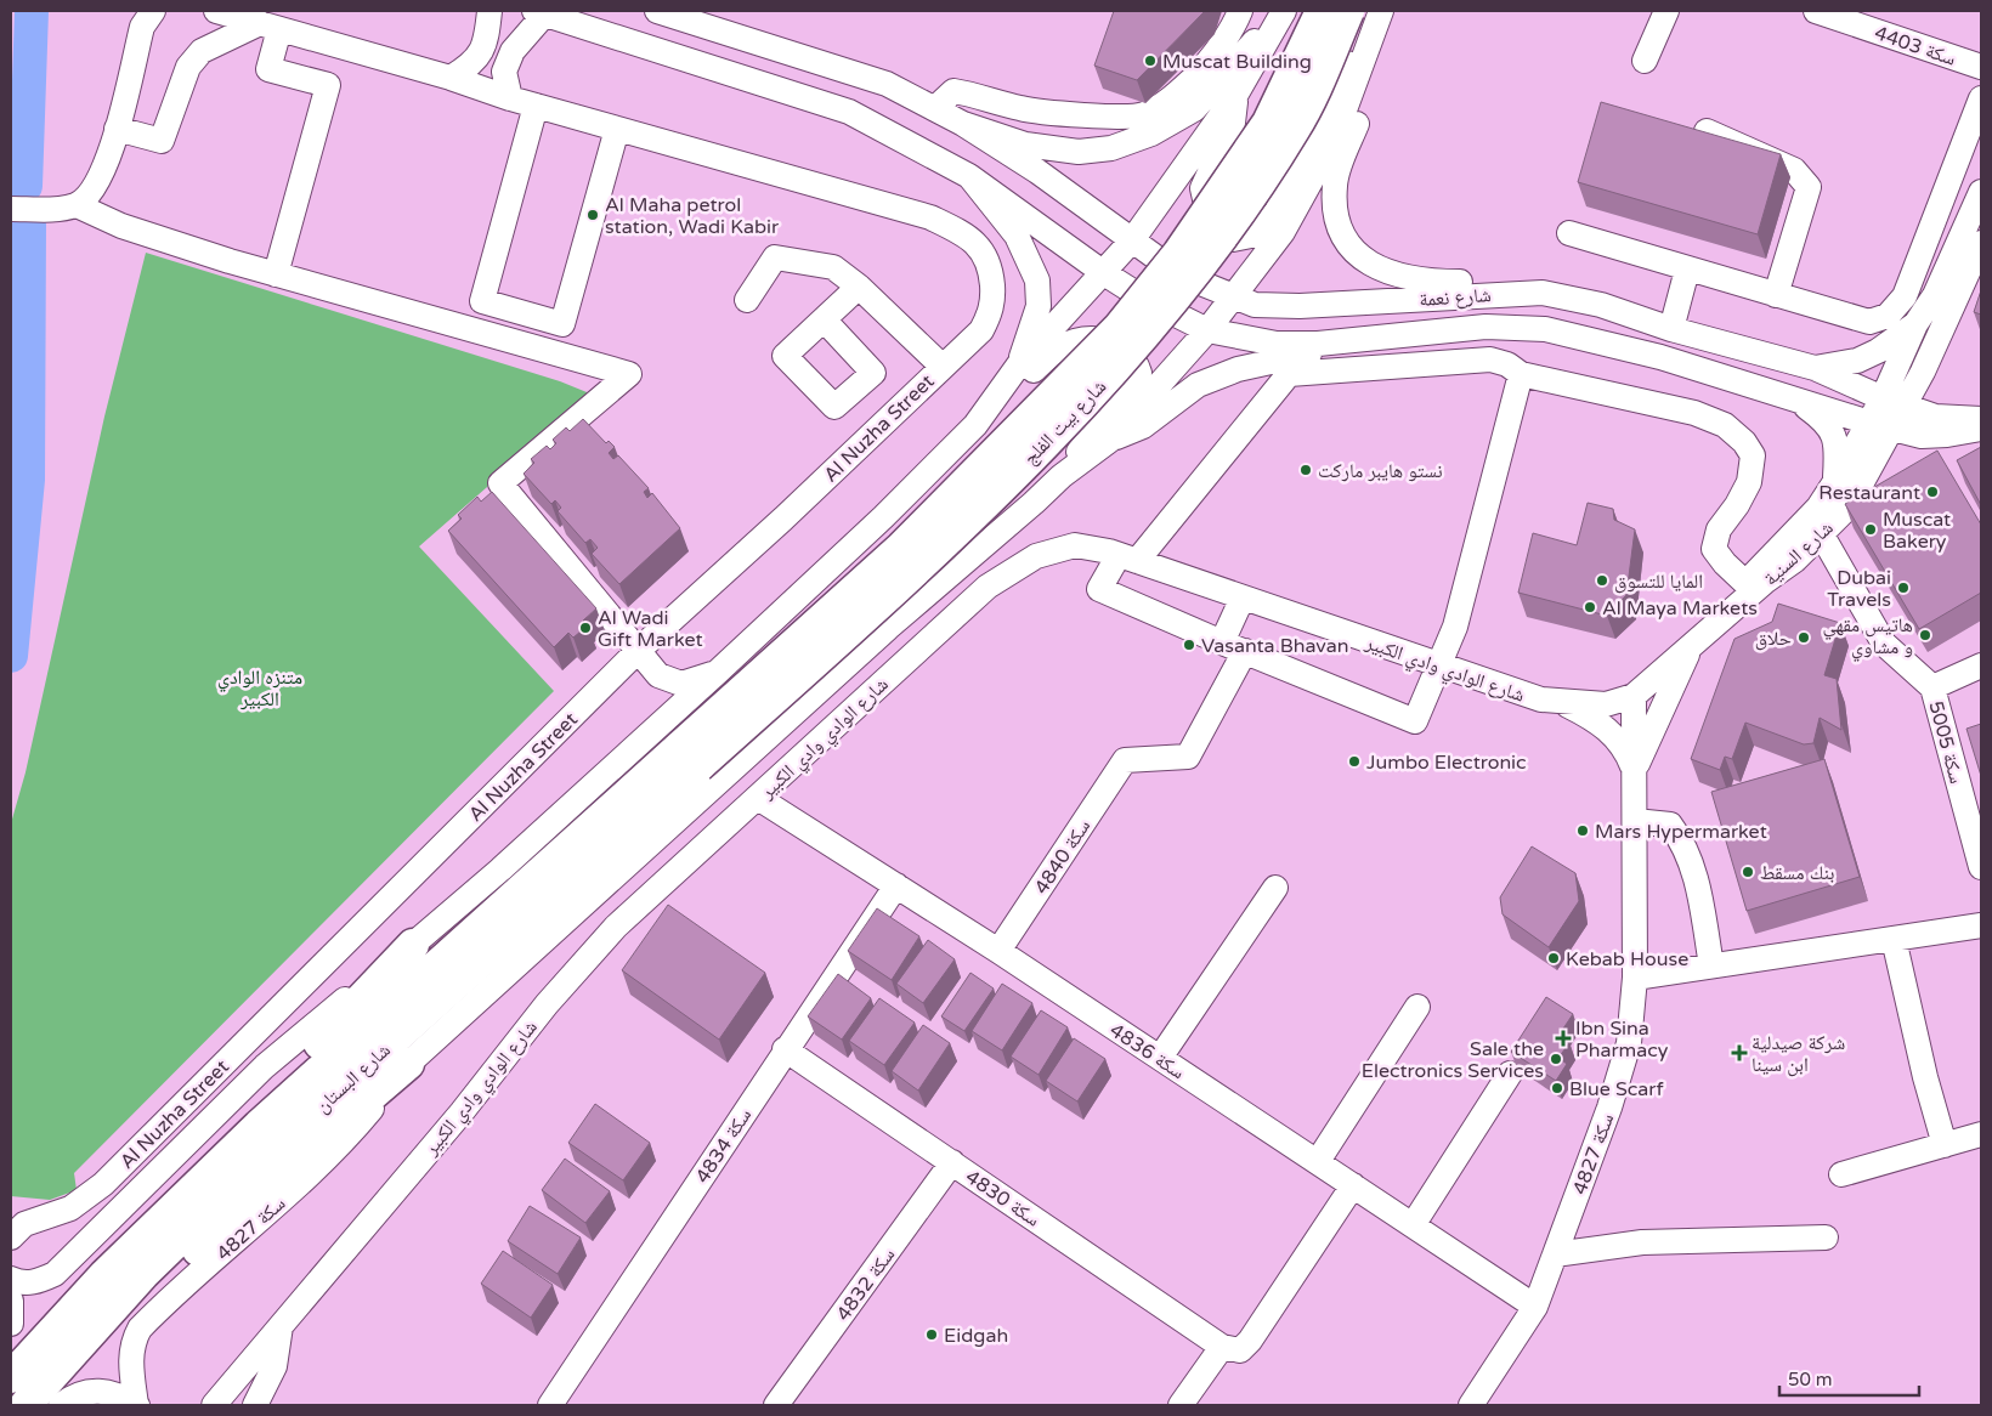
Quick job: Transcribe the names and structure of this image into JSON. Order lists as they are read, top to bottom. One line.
{"streets":{"main road":["شارع بيت الفلج","شارع البستان"],"street":["سكة 4403","شارع نعمة","Al Nuzha Street","شارع السنية","شارع الوادي وادي الكبير","سكة 5005","سكة 4840","سكة 4836","سكة 4834","سكة 4827","سكة 4830","سكة 4832"]},"crossings":[["شارع نعمة","شارع السنية"],["شارع بيت الفلج","شارع البستان"],["شارع السنية","شارع الوادي وادي الكبير"],["شارع السنية","سكة 5005"],["شارع السنية","سكة 4827"],["شارع الوادي وادي الكبير","سكة 4836"],["شارع الوادي وادي الكبير","سكة 4827"],["سكة 4840","سكة 4836"],["سكة 4836","سكة 4834"],["سكة 4836","سكة 4827"],["سكة 4834","سكة 4830"],["سكة 4830","سكة 4832"]],"parks":["متنزه الوادي الكبير"],"places":{"other":["Muscat Building","Al Maha petrol station, Wadi Kabir","نستو هايبر ماركت","Restaurant","Muscat Bakery","المايا للتسوق","Dubai Travels","Al Maya Markets","Al Wadi Gift Market","هاتيس مقهي و مشاوي","حلاق","Vasanta Bhavan","Jumbo Electronic","Mars Hypermarket","بنك مسقط","Kebab House","Sale the Electronics Services","Blue Scarf","Eidgah"],"health":["Ibn Sina Pharmacy","شركة صيدلية ابن سينا"]},"scale_bar":"50 m"}
